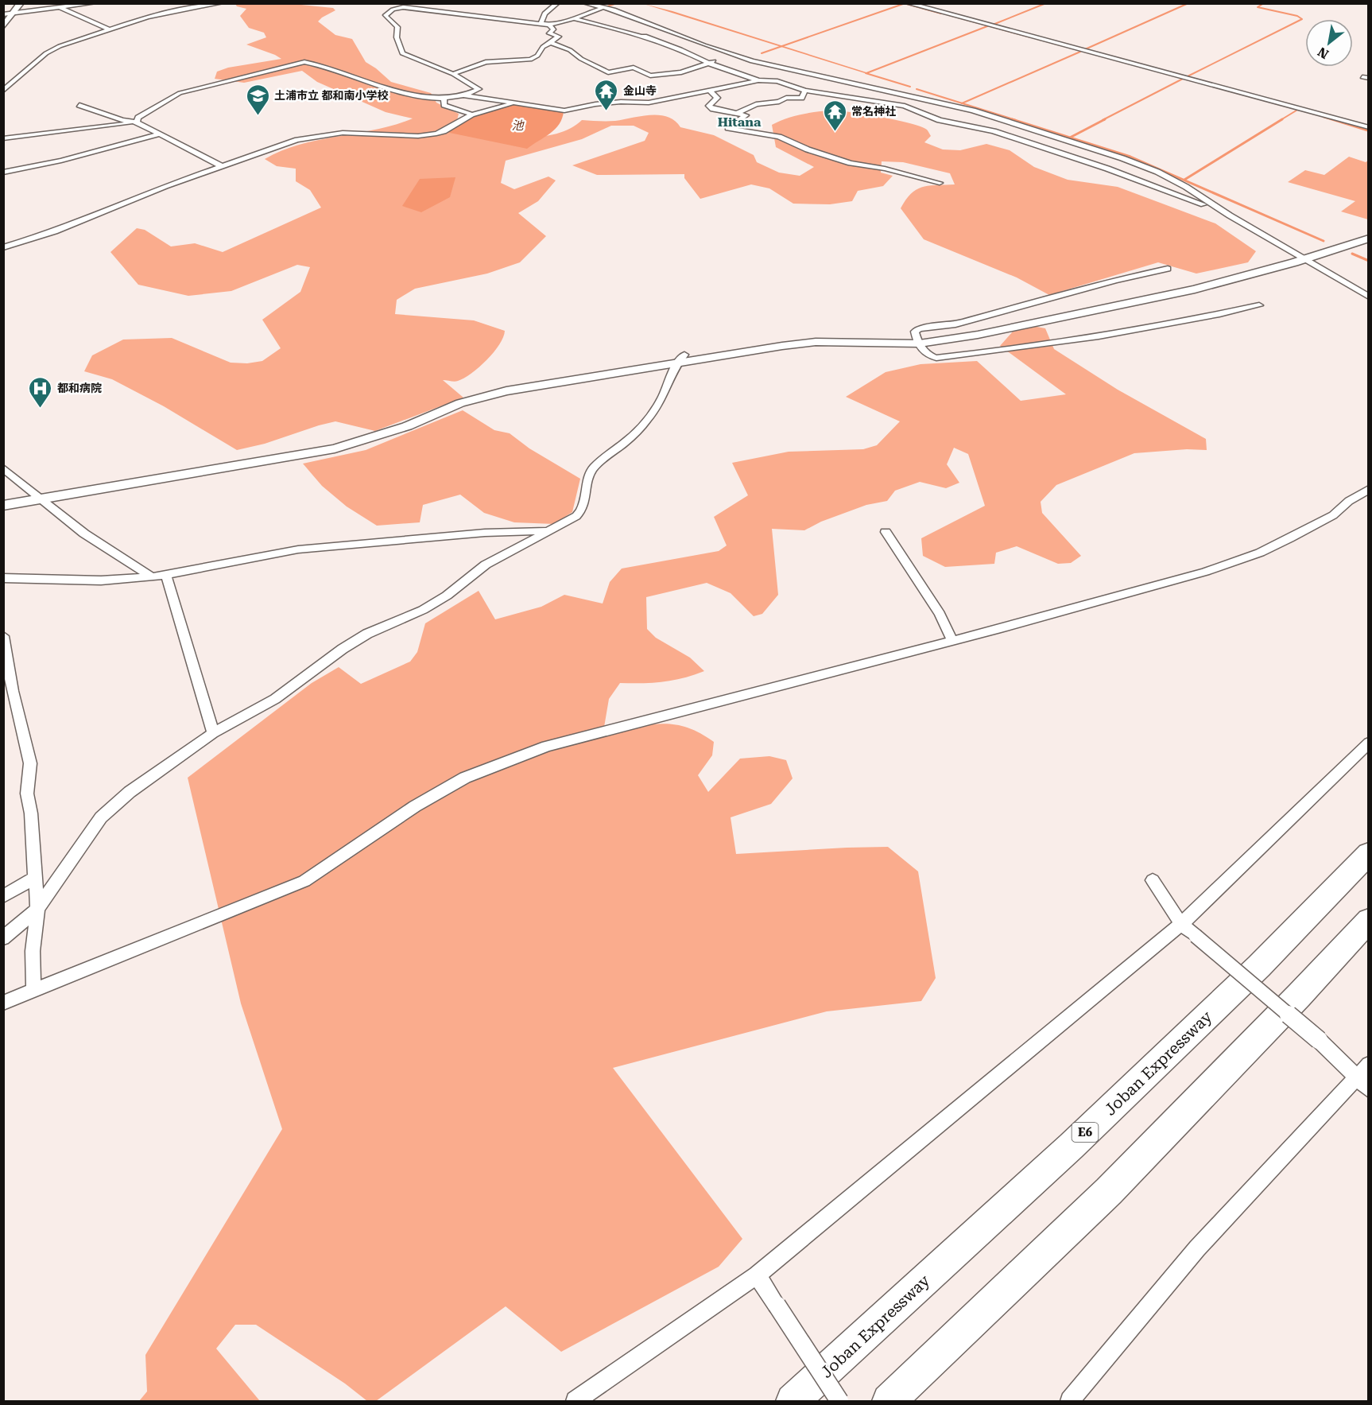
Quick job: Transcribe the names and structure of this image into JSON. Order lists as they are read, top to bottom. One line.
{"streets":{"highway":["Joban Expressway","E6"]},"districts":["Hitana"],"water":["池"],"places":{"temple":["金山寺","常名神社"],"school or university":["土浦市立 都和南小学校"],"hospital":["都和病院"]},"north":"bottom left"}
